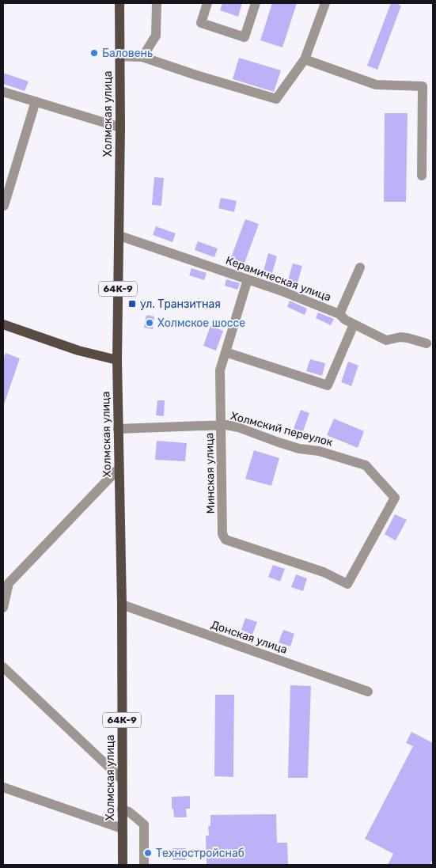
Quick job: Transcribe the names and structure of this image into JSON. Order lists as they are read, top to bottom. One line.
{"streets":{"main road":["Холмская улица","64К-9"],"street":["Керамическая улица","Холмский переулок","Минская улица","Донская улица"]},"crossings":[["Холмская улица","Керамическая улица"],["Холмская улица","Холмский переулок"],["Холмская улица","Донская улица"],["Керамическая улица","Минская улица"],["Холмский переулок","Минская улица"]],"places":{"other":["Баловень","Холмское шоссе","Техностройснаб"],"transit":["ул. Транзитная"]}}
